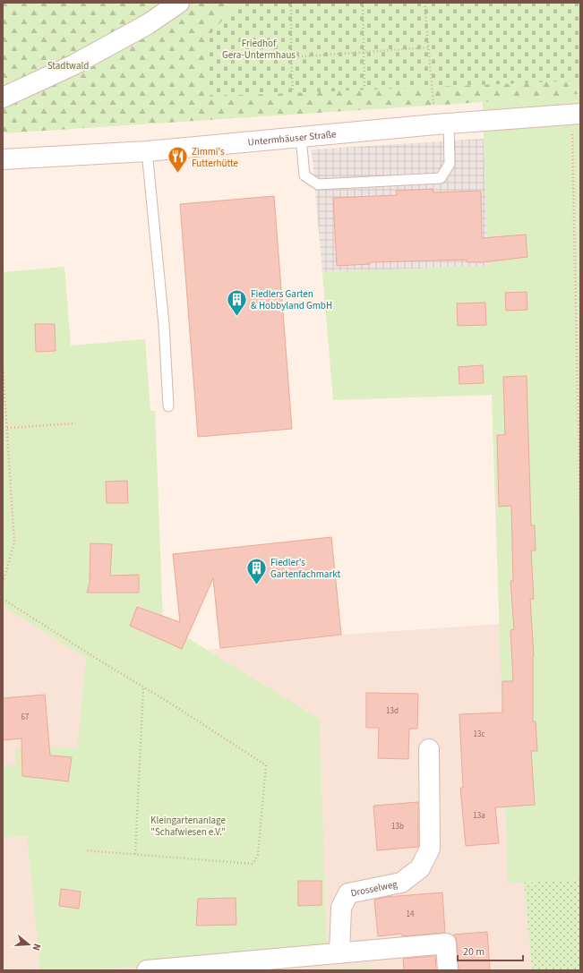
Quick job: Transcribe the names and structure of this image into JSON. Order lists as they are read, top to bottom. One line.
{"streets":{"street":["Untermhäuser Straße","Drosselweg"]},"parks":["Friedhof Gera-Untermhaus","Stadtwald","Kleingartenanlage \"Schafwiesen e.V.\""],"places":{"restaurant":["Zimmi's Futterhütte"],"building":["Fiedlers Garten & Hobbyland GmbH","Fiedler's Gartenfachmarkt"]},"house_numbers":["13d","67","13c","13a","13b","14"],"scale_bar":"20 m","north":"right"}
